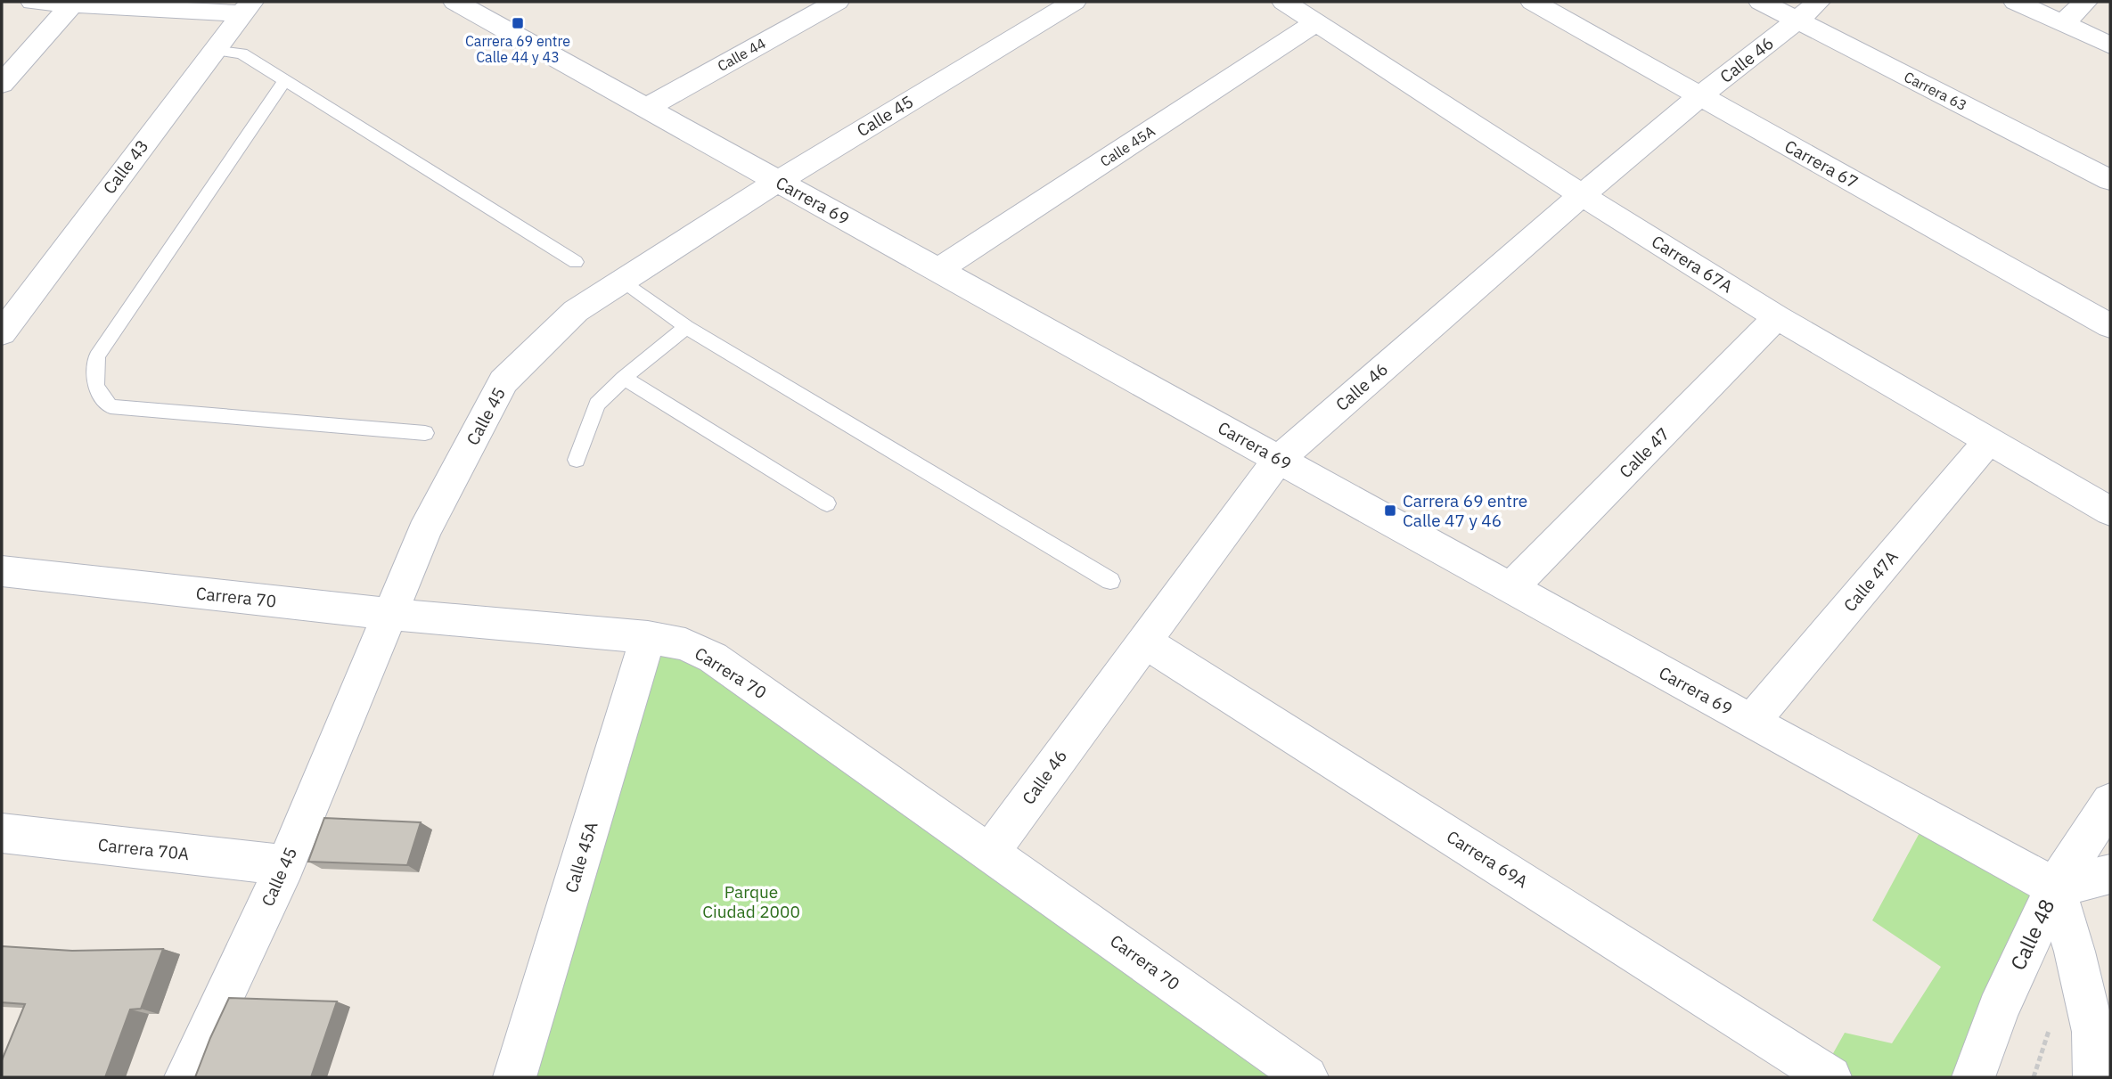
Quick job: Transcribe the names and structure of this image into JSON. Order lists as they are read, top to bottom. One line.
{"streets":{"street":["Calle 44","Calle 46","Carrera 63","Calle 45","Calle 45A","Carrera 67","Calle 43","Carrera 69","Carrera 67A","Calle 47","Calle 47A","Carrera 70","Carrera 70A","Carrera 69A","Calle 48"]},"crossings":[["Calle 44","Carrera 69"],["Calle 46","Carrera 63"],["Calle 46","Carrera 67"],["Calle 46","Carrera 69"],["Calle 46","Carrera 67A"],["Calle 46","Carrera 70"],["Calle 46","Carrera 69A"],["Calle 45","Carrera 69"],["Calle 45","Carrera 70"],["Calle 45","Carrera 70A"],["Calle 45A","Carrera 69"],["Calle 45A","Carrera 67A"],["Calle 45A","Carrera 70"],["Carrera 69","Calle 47"],["Carrera 69","Calle 47A"],["Carrera 69","Calle 48"],["Carrera 67A","Calle 47"],["Carrera 67A","Calle 47A"]],"parks":["Parque Ciudad 2000"],"places":{"transit":["Carrera 69 entre Calle 44 y 43","Carrera 69 entre Calle 47 y 46"]}}
